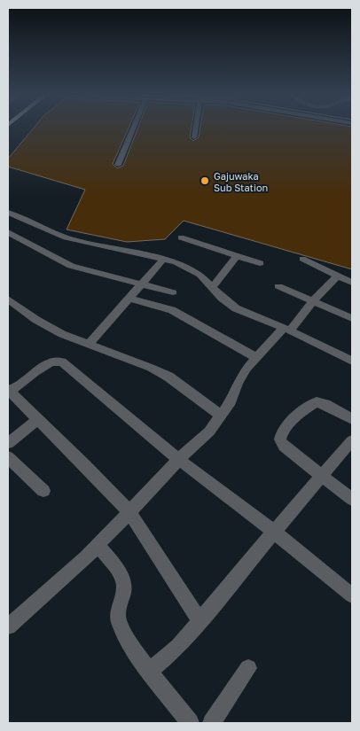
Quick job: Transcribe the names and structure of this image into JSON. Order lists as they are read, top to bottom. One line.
{"places":["Gajuwaka Sub Station"]}
